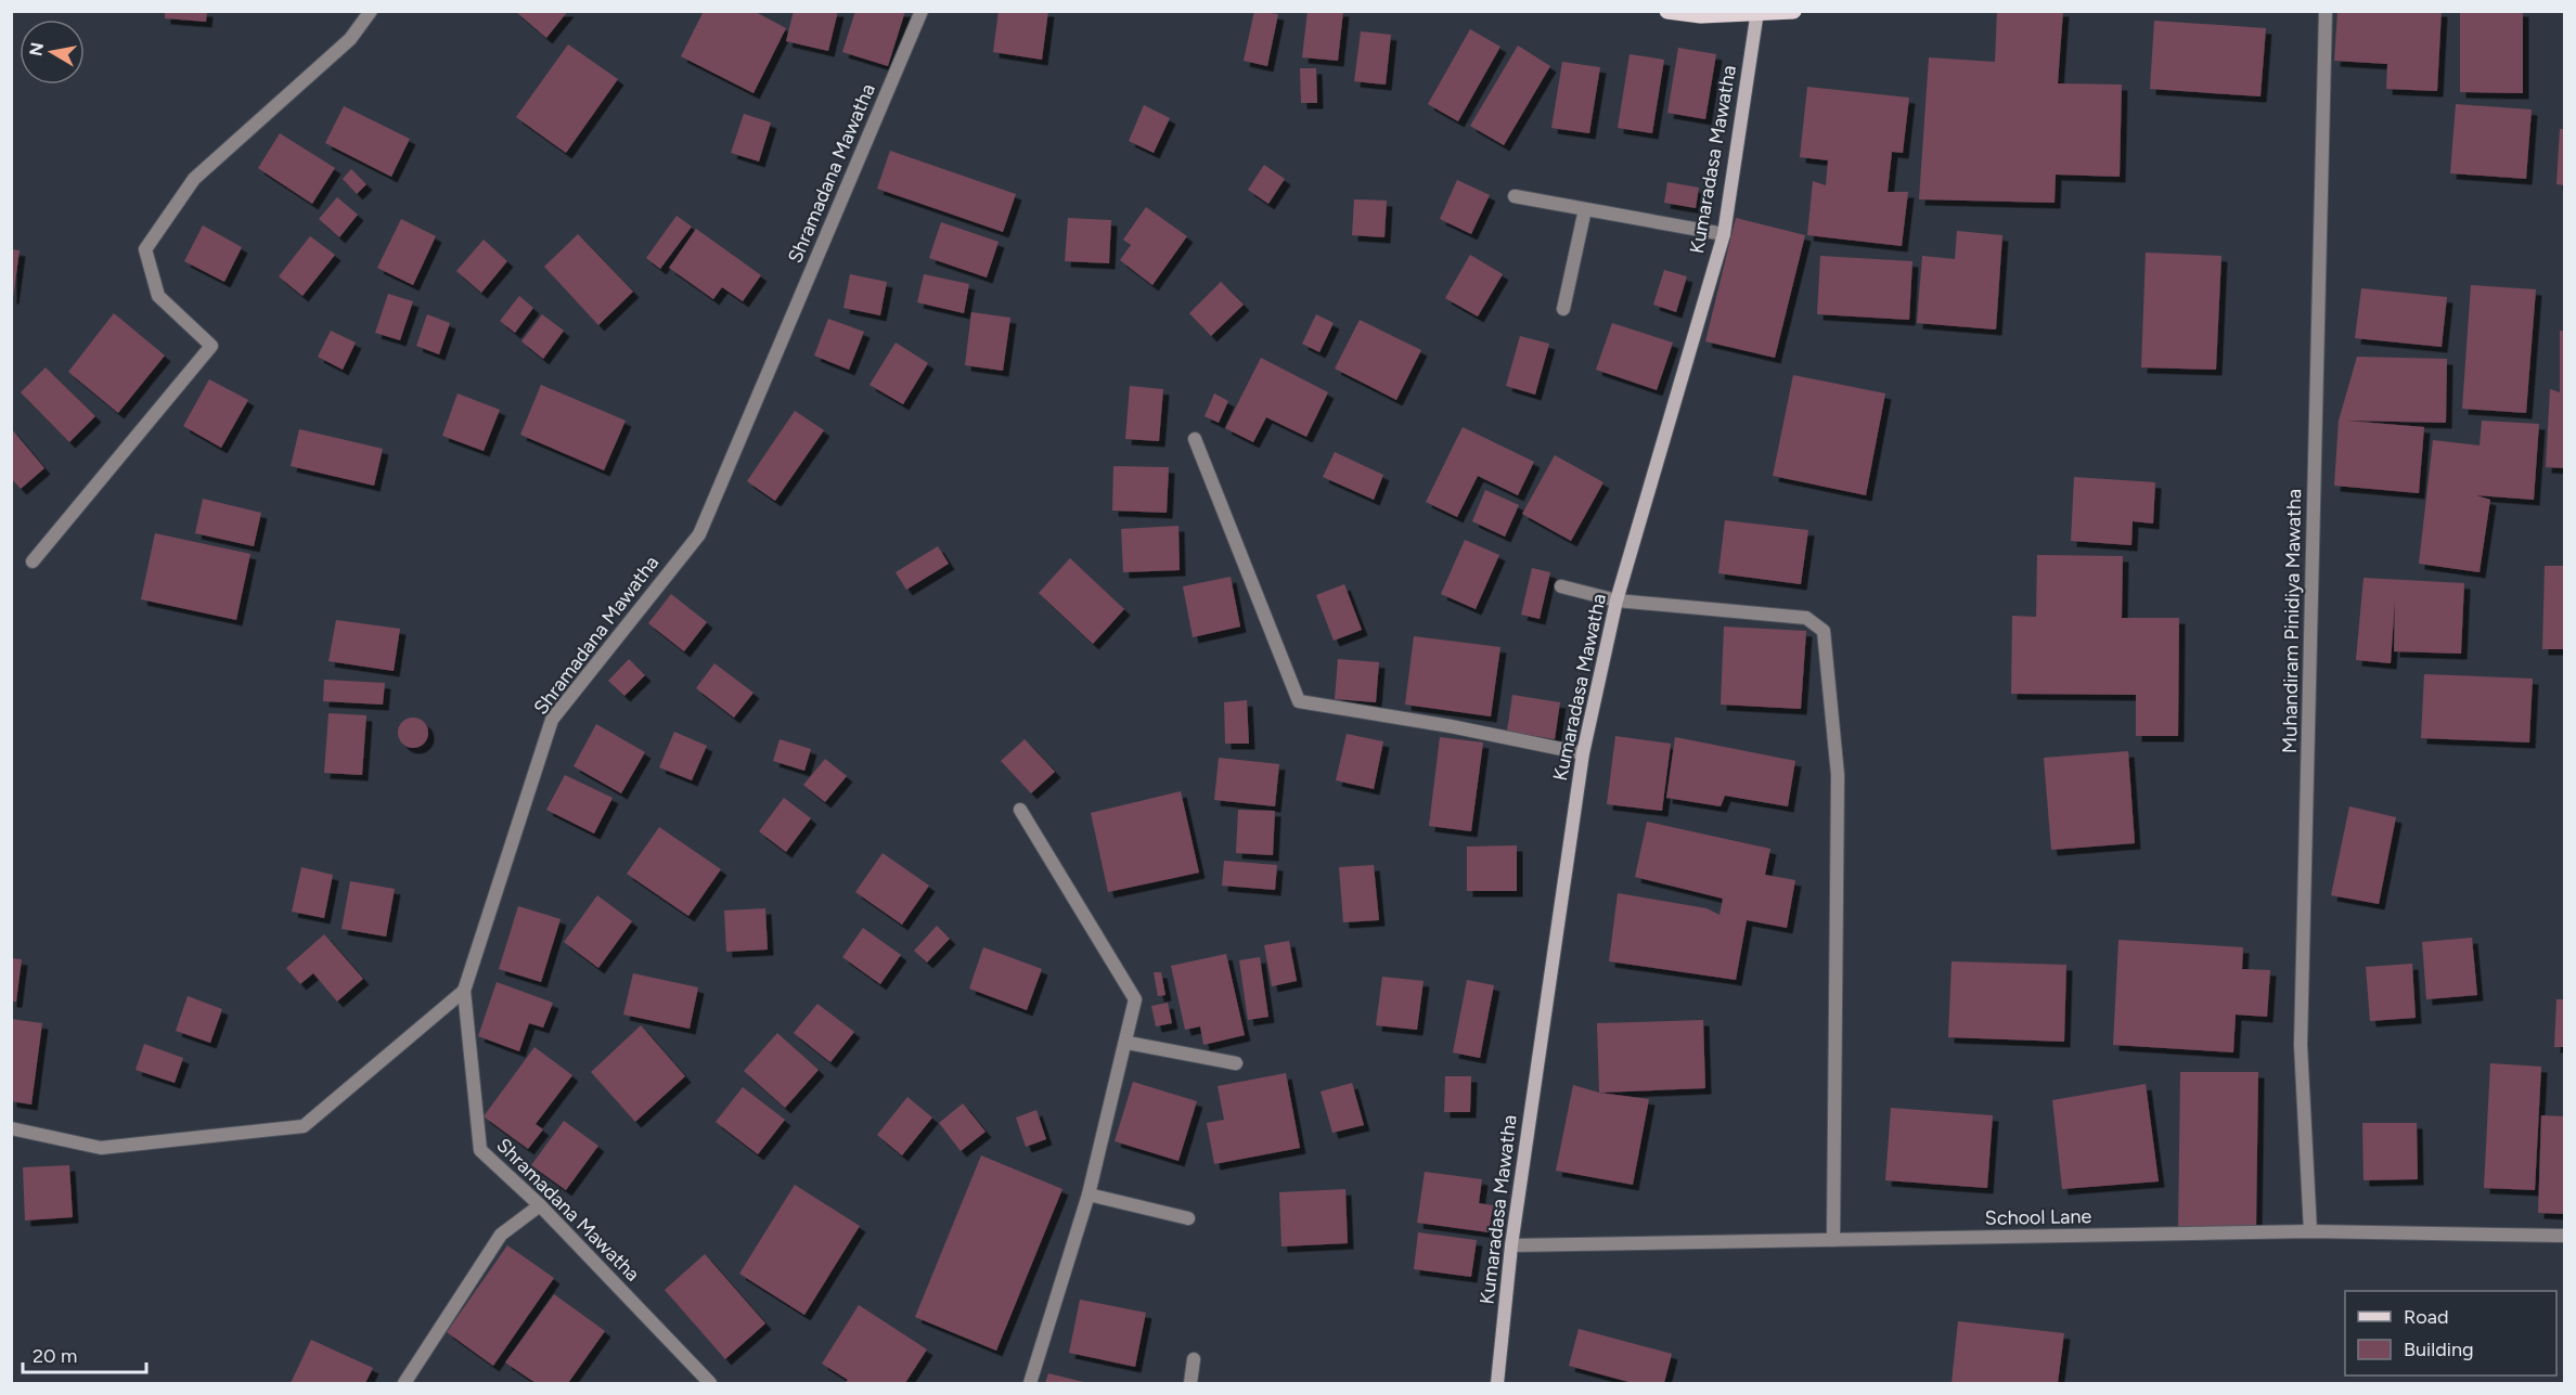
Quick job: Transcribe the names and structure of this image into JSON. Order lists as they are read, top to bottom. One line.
{"streets":{"main road":["Kumaradasa Mawatha"],"street":["Shramadana Mawatha","Muhandiram Pinidiya Mawatha","School Lane"]},"crossings":[["Kumaradasa Mawatha","School Lane"],["Muhandiram Pinidiya Mawatha","School Lane"]],"legend":["Road","Building"],"scale_bar":"20 m","north":"left"}
